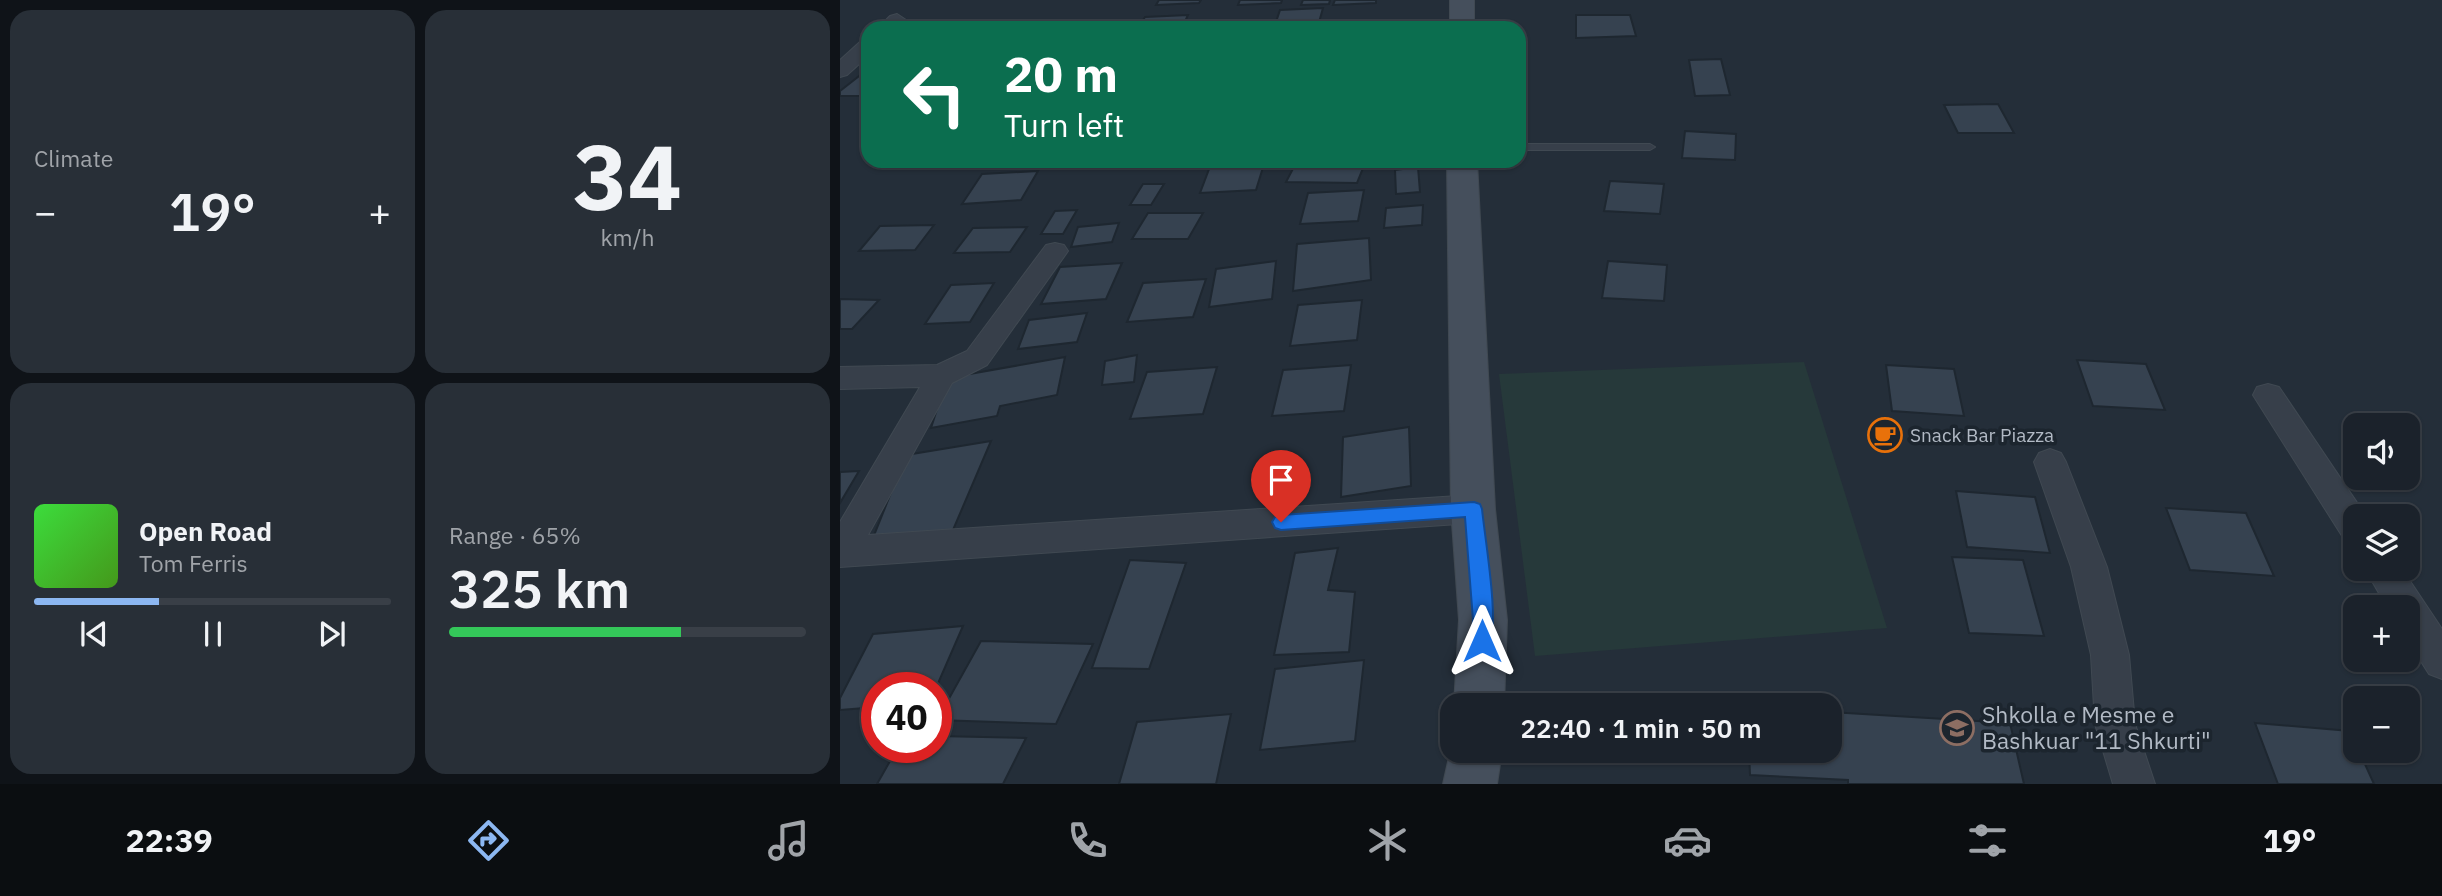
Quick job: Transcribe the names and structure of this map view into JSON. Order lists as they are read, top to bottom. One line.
{"places":{"cafe":["Snack Bar Piazza"],"school or university":["Shkolla e Mesme e Bashkuar \"11 Shkurti\""]},"page":{"tile":["Climate",["34","km/h"],["Range · 65%","325 km"]],"turn":["20 m","Turn left"],"heat":["−","19°","+"],"map_buttons":["+","−"],"song":["Open Road","Tom Ferris"],"limit":"40","trip":"22:40 · 1 min · 50 m","tabs":["22:39","19°"]}}
